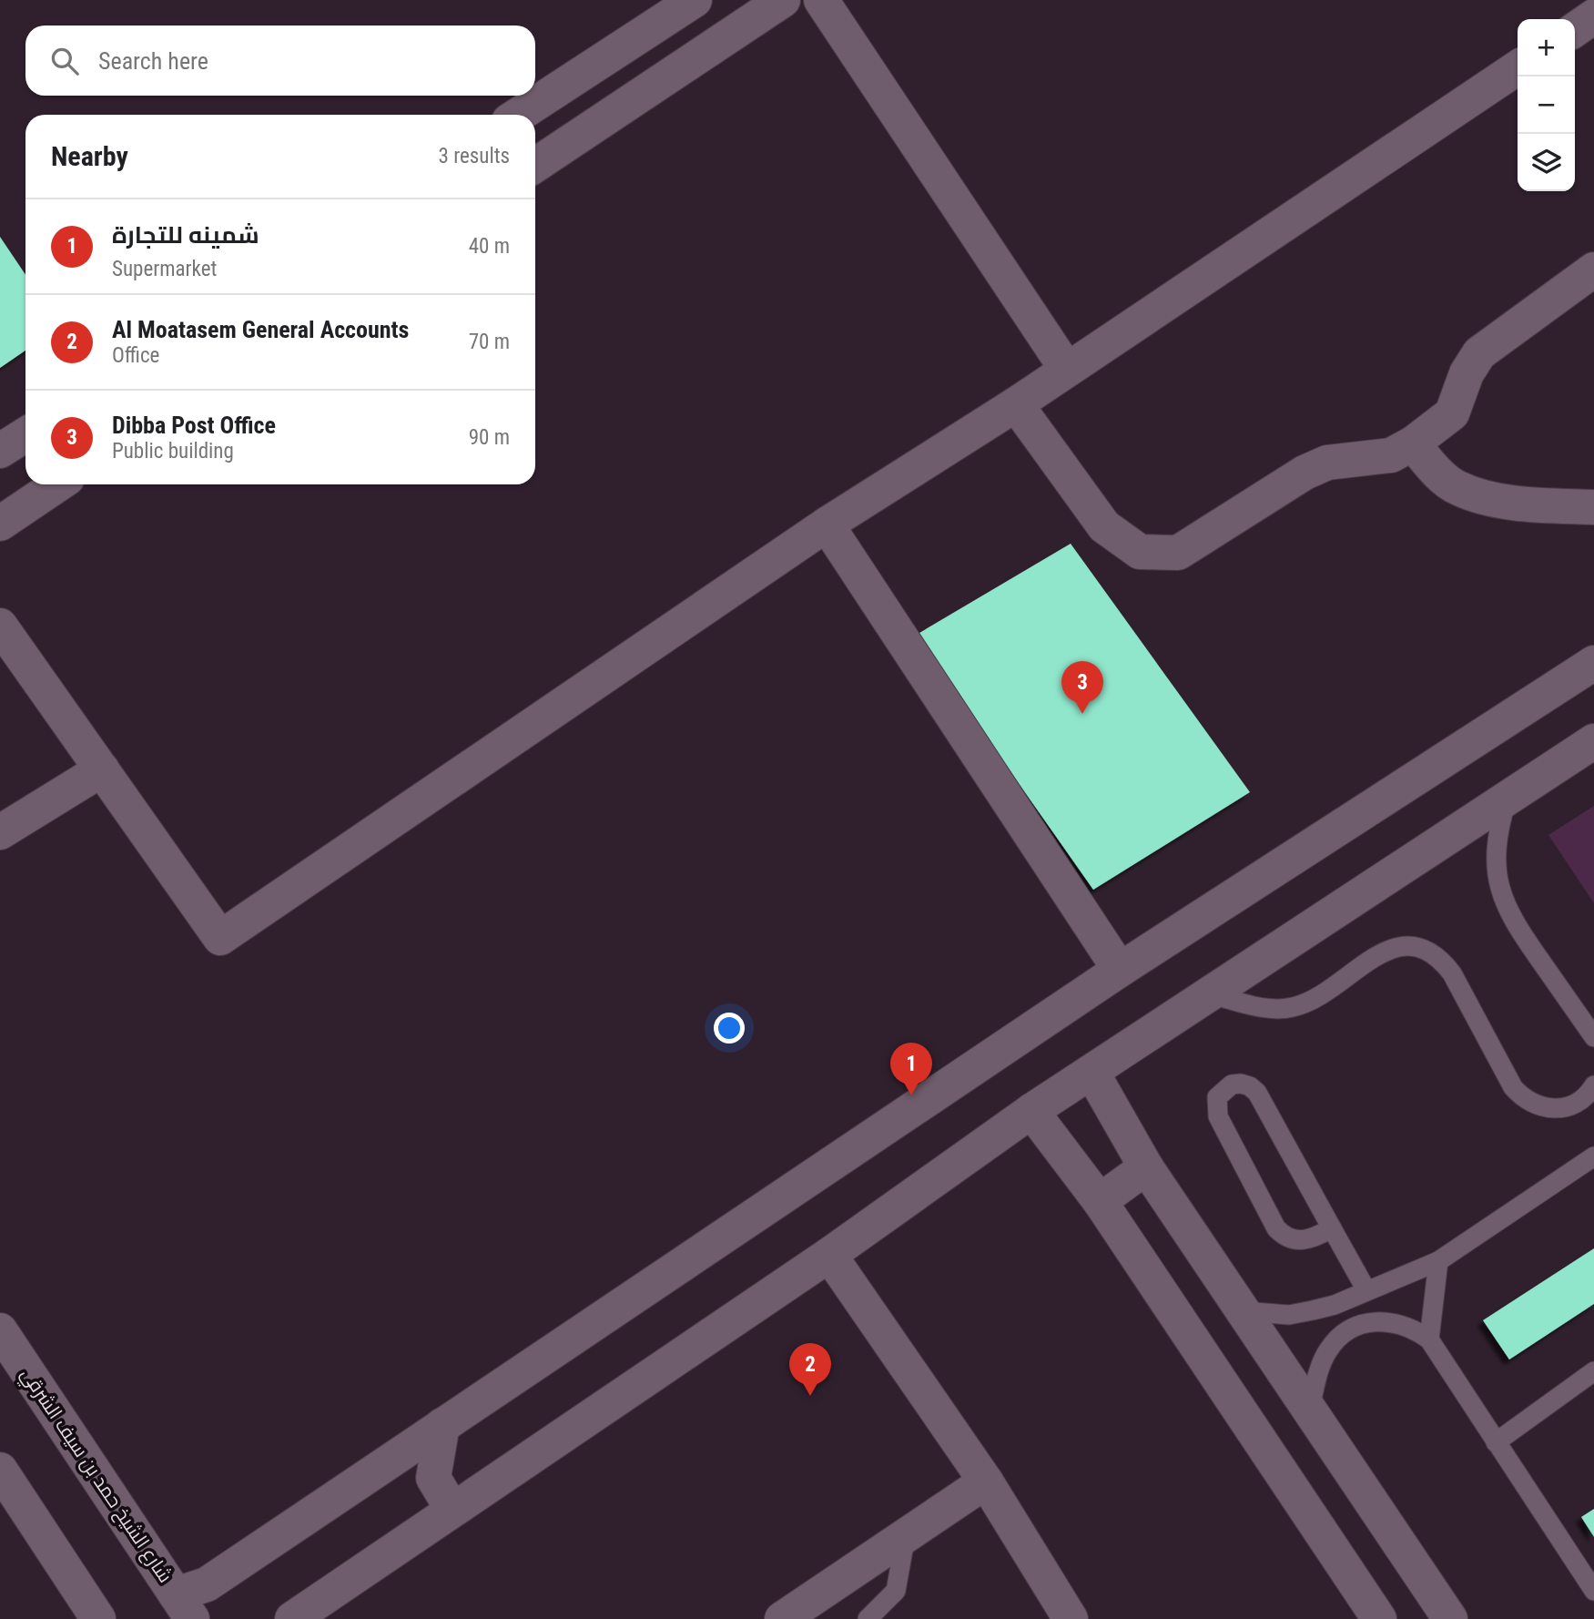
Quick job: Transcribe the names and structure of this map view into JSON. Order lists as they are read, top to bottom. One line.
{"streets":{"street":["شارع الشيخ حمد بن سيف الشرقي"]},"page":{"map_buttons":["+","−"],"search":"Search here","heading":["Nearby","3 results"],"list":[{"mark":"1","name":"شمينه للتجارة","note":"Supermarket","value":"40 m"},{"mark":"2","name":"Al Moatasem General Accounts","note":"Office","value":"70 m"},{"mark":"3","name":"Dibba Post Office","note":"Public building","value":"90 m"}],"pins":["3","1","2"]}}
